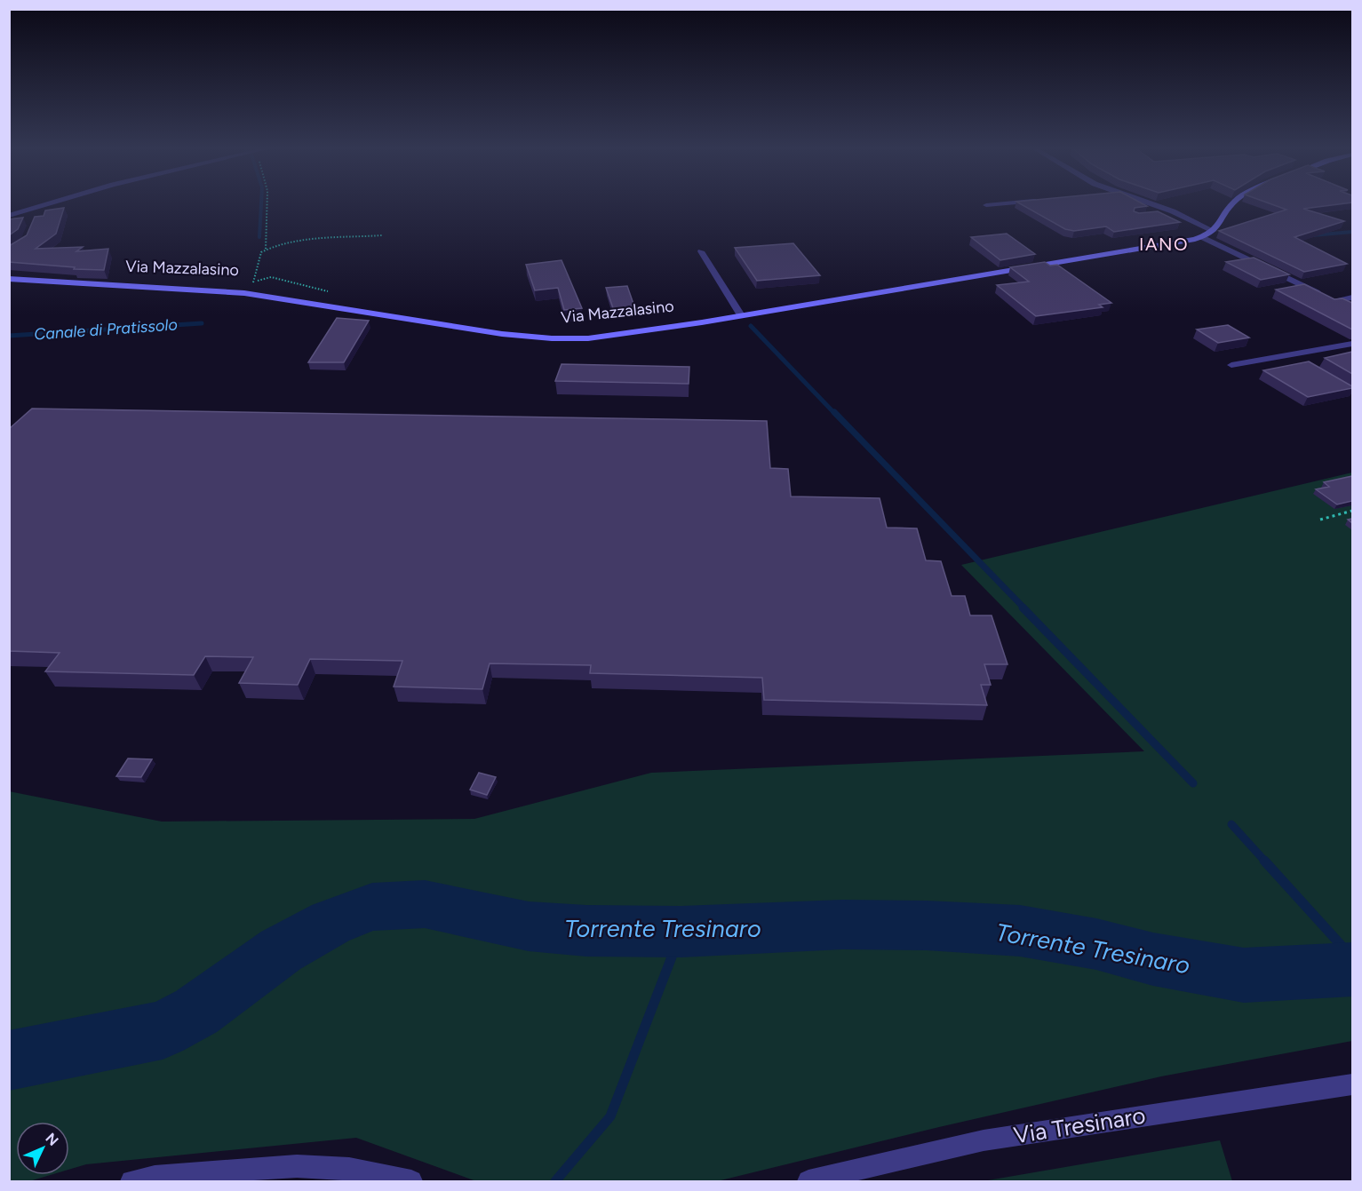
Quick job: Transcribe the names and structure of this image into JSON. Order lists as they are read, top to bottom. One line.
{"streets":{"main road":["Via Mazzalasino"],"street":["Via Tresinaro"]},"districts":["IANO"],"water":["Canale di Pratissolo","Torrente Tresinaro"],"north":"top right"}
